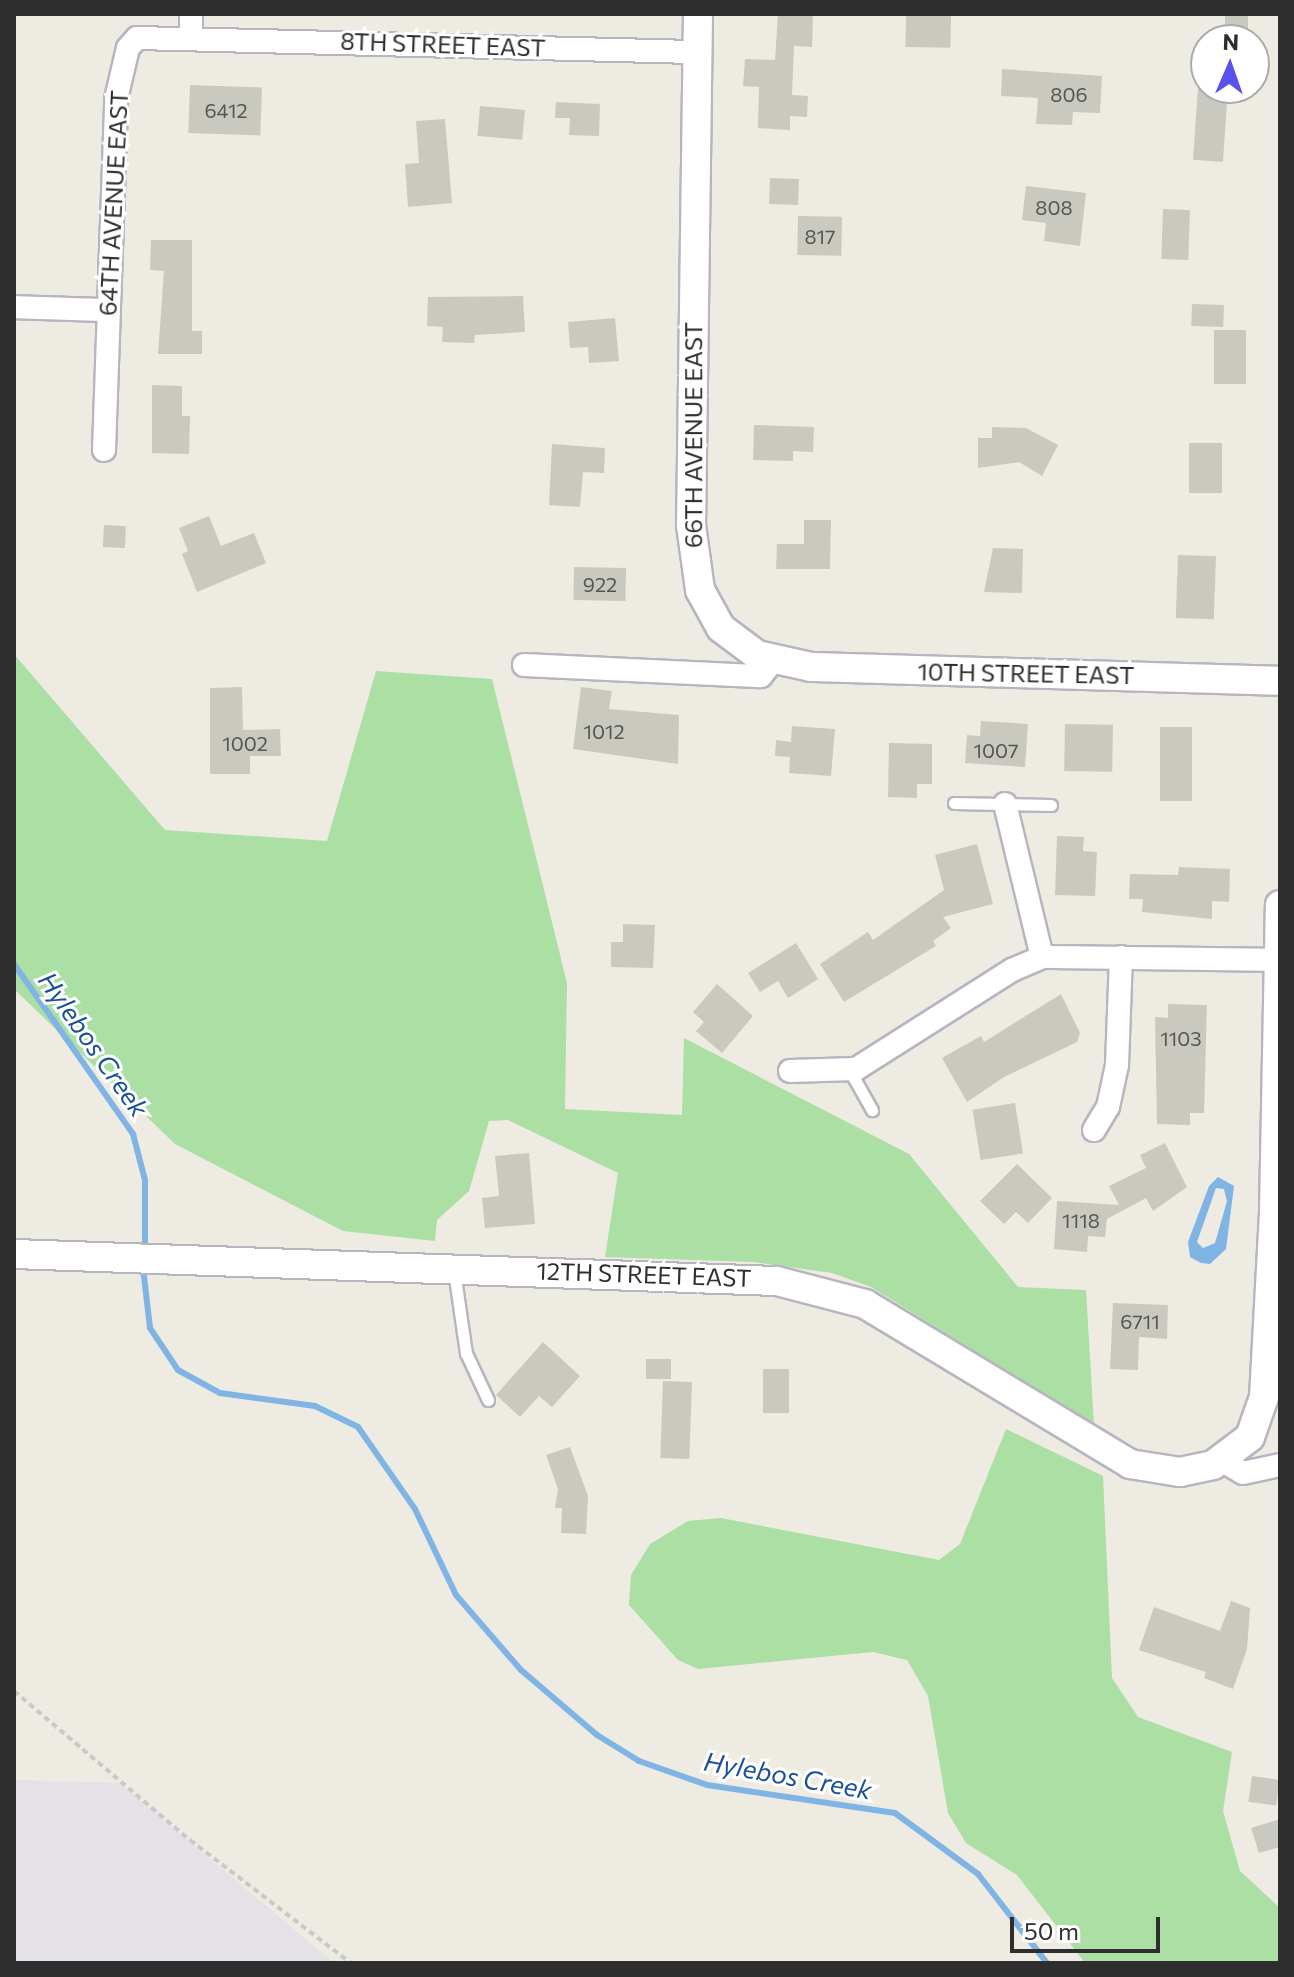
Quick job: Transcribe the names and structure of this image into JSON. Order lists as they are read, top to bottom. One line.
{"streets":{"street":["8TH STREET EAST","64TH AVENUE EAST","66TH AVENUE EAST","10TH STREET EAST","12TH STREET EAST"]},"crossings":[["8TH STREET EAST","64TH AVENUE EAST"],["8TH STREET EAST","66TH AVENUE EAST"],["66TH AVENUE EAST","10TH STREET EAST"]],"water":["Hylebos Creek"],"house_numbers":["806","6412","808","817","922","1012","1002","1007","1103","1118","6711"],"scale_bar":"50 m","north":"top"}
